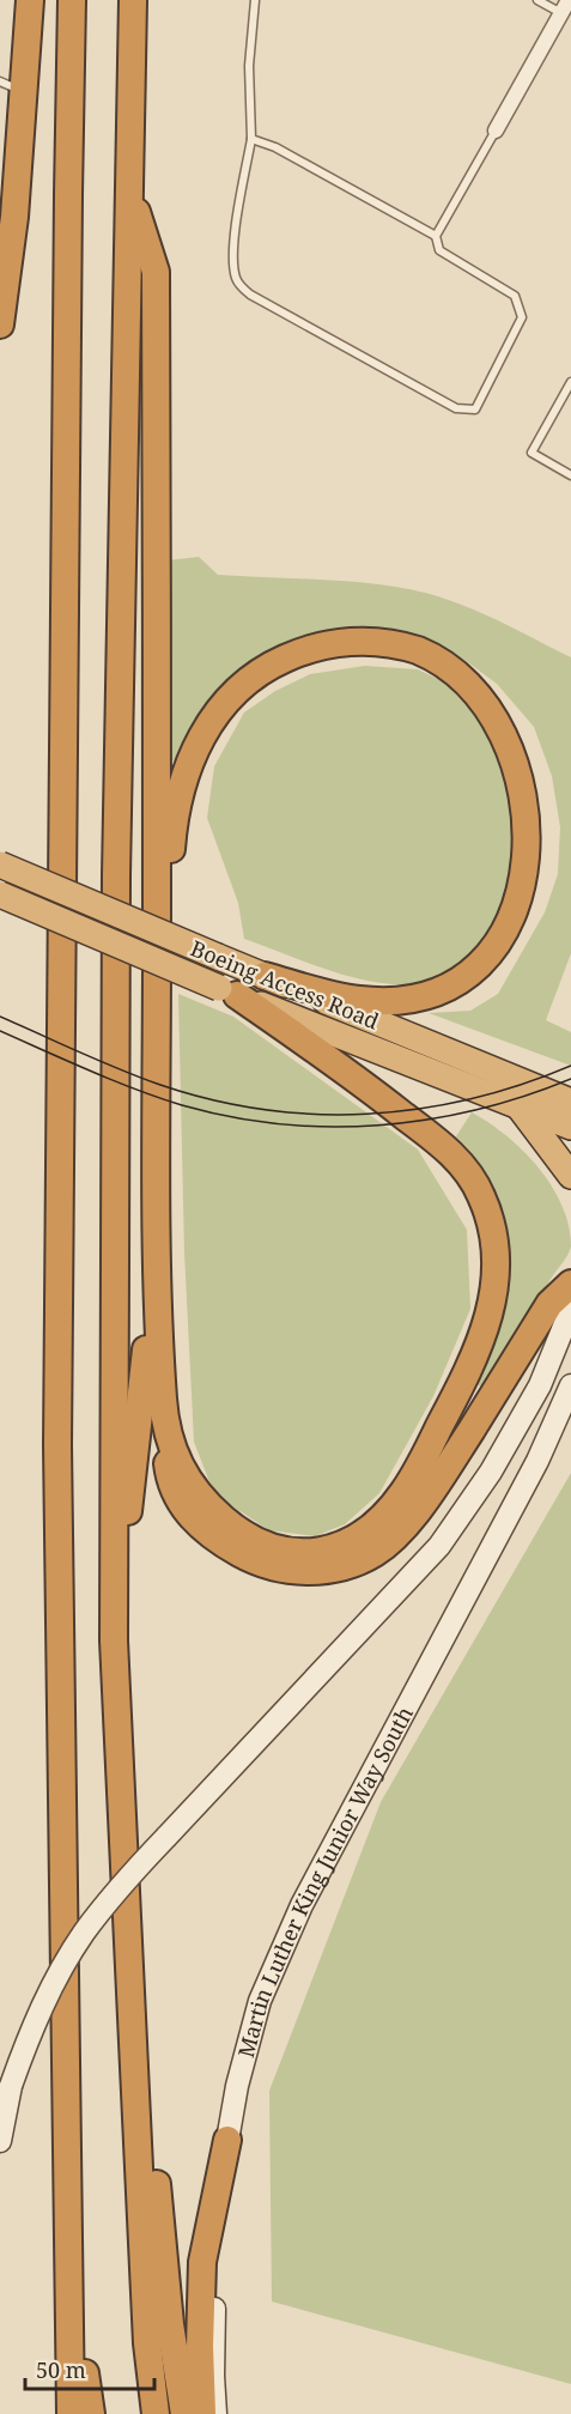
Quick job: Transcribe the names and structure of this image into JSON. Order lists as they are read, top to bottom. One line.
{"streets":{"highway":["Boeing Access Road"],"main road":["Martin Luther King Junior Way South"]},"scale_bar":"50 m"}
